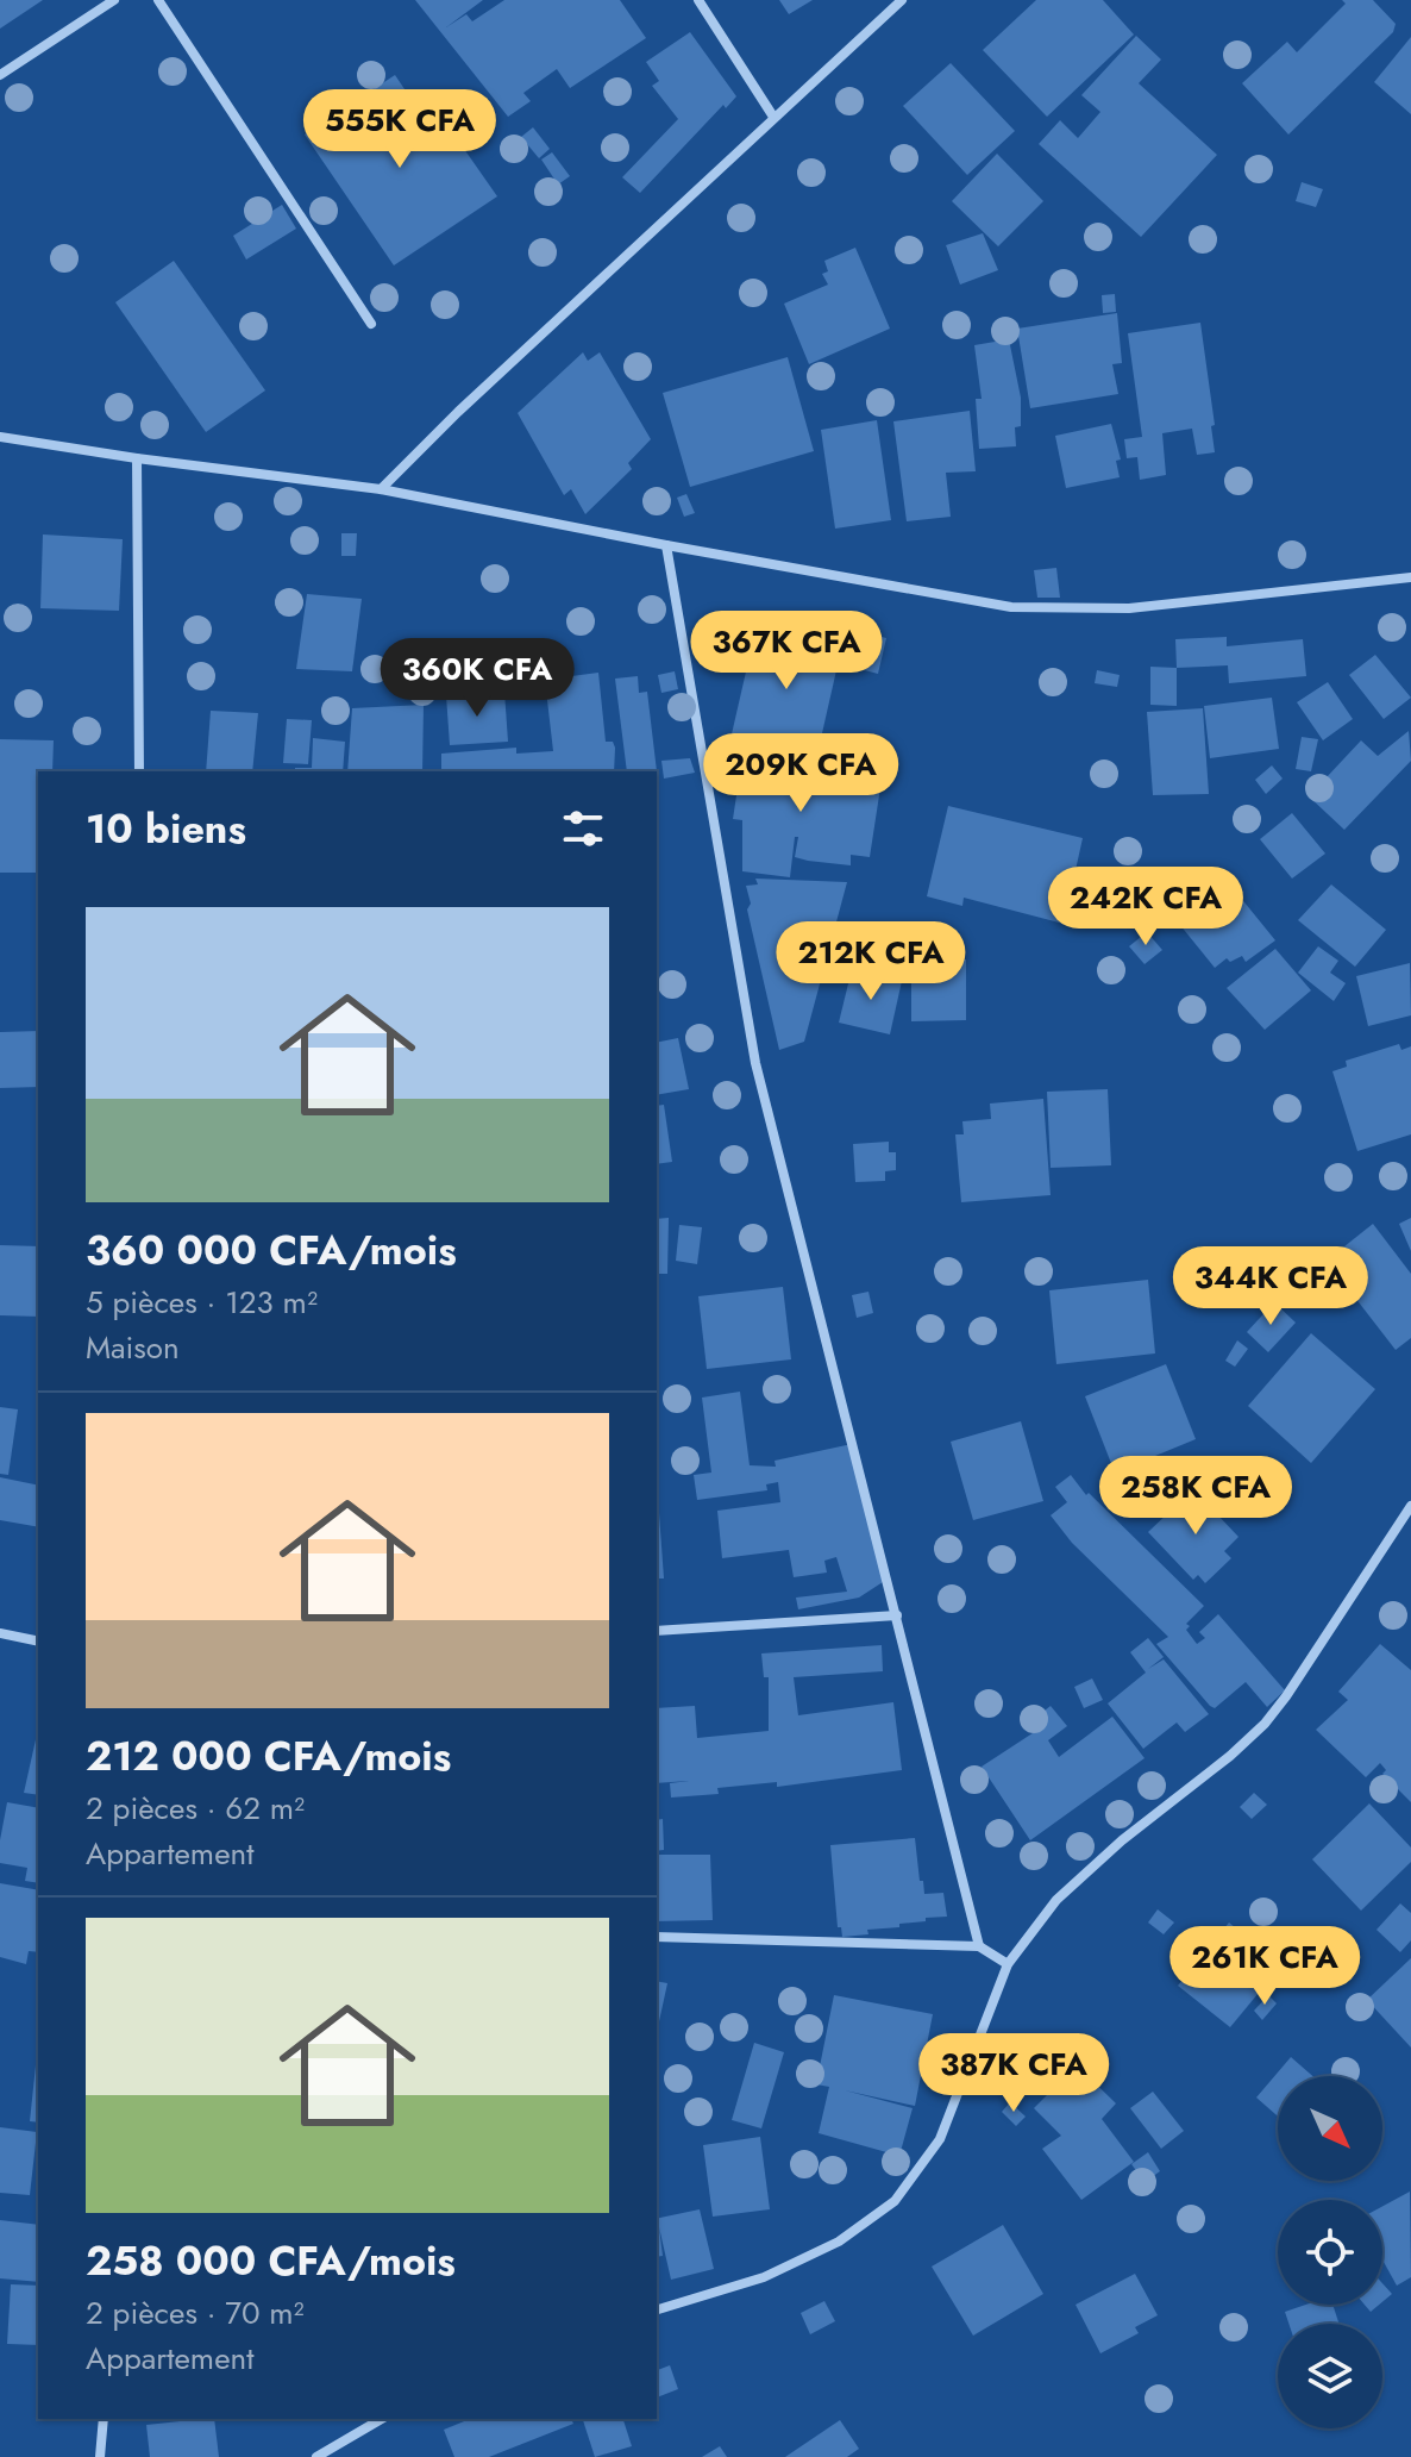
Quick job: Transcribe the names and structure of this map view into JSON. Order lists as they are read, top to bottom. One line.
{"north":"bottom right","page":{"price":["555K CFA","367K CFA","360K CFA","209K CFA","242K CFA","212K CFA","344K CFA","258K CFA","261K CFA","387K CFA"],"heading":"10 biens","list":[{"name":"360 000 CFA/mois","note":"5 pièces · 123 m² · Maison"},{"name":"212 000 CFA/mois","note":"2 pièces · 62 m² · Appartement"},{"name":"258 000 CFA/mois","note":"2 pièces · 70 m² · Appartement"}]}}
